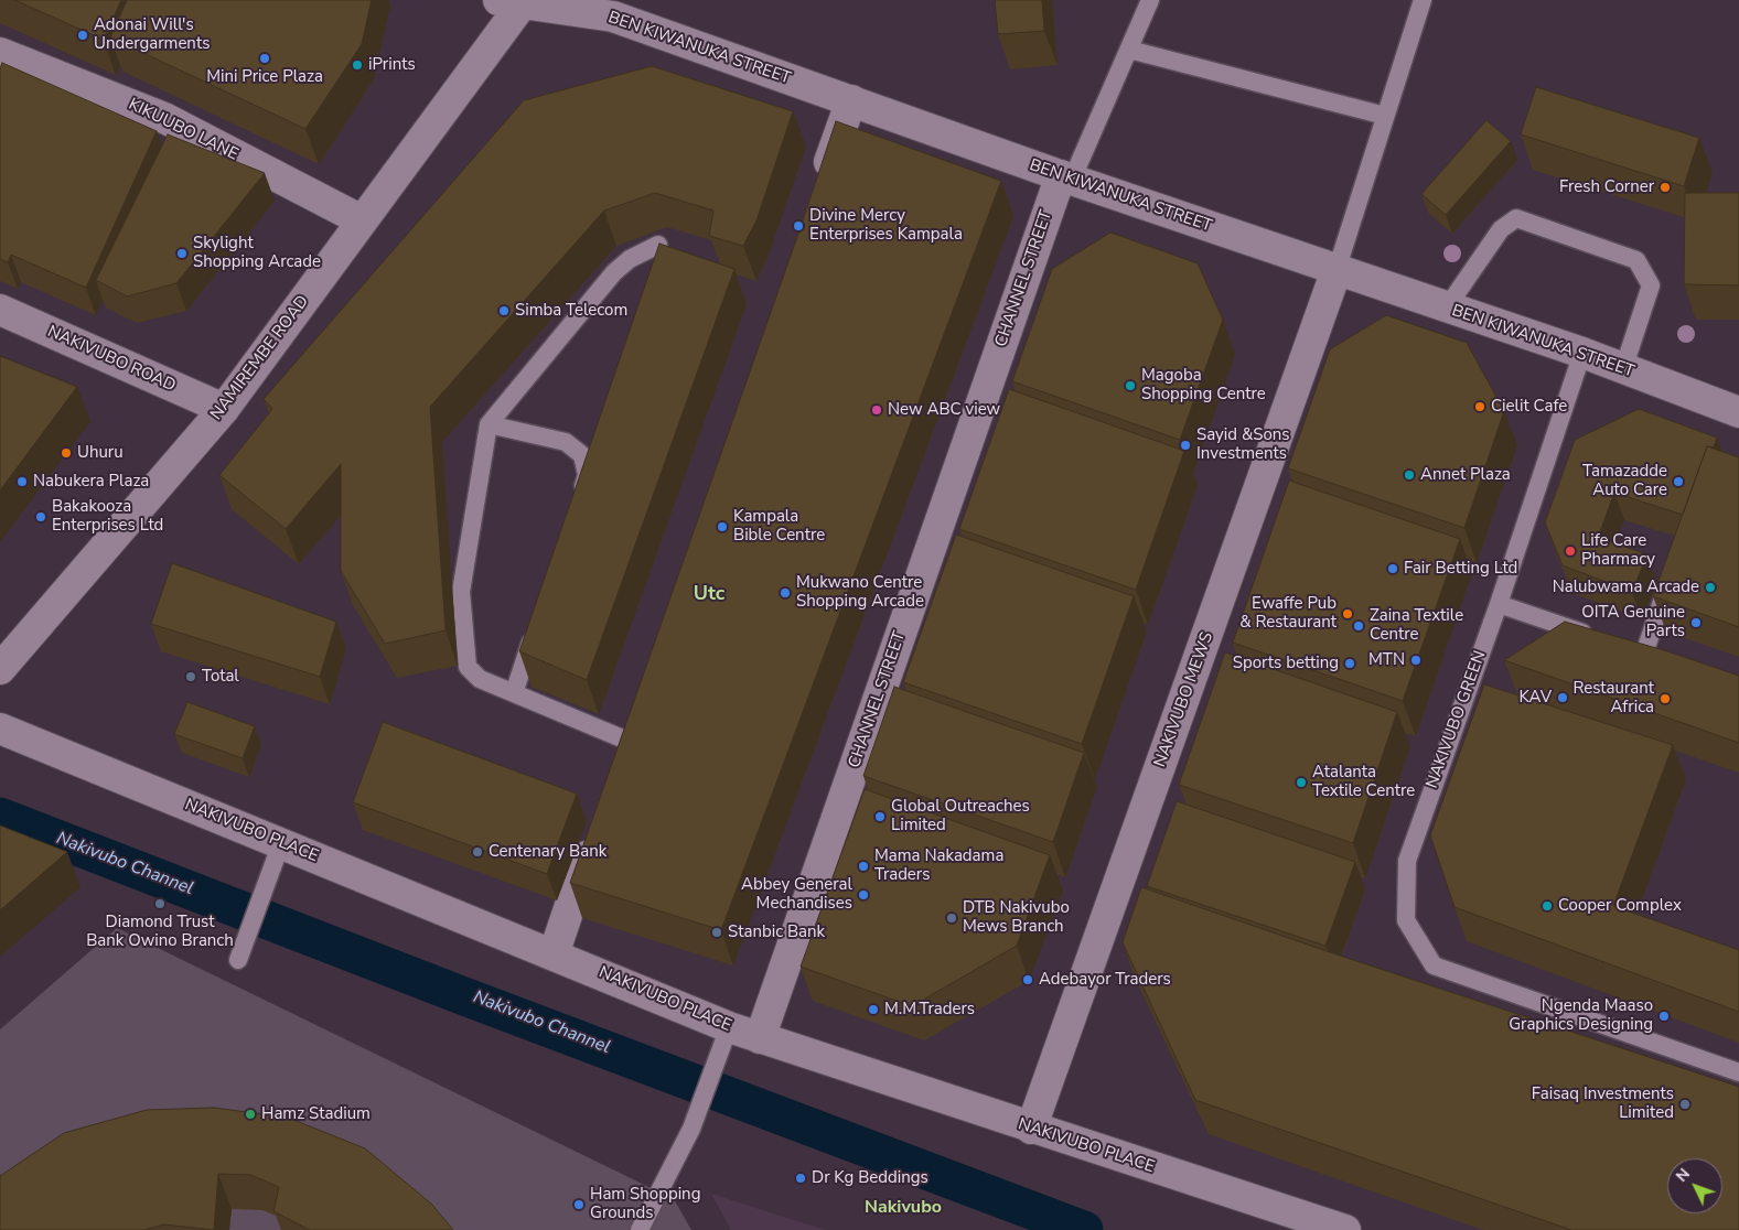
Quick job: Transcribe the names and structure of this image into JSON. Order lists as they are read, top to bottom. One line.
{"streets":{"main road":["BEN KIWANUKA STREET","KIKUUBO LANE","CHANNEL STREET","NAMIREMBE ROAD","NAKIVUBO ROAD","NAKIVUBO MEWS","NAKIVUBO PLACE"],"lane":["NAKIVUBO GREEN"]},"crossings":[["BEN KIWANUKA STREET","CHANNEL STREET"],["BEN KIWANUKA STREET","NAMIREMBE ROAD"],["BEN KIWANUKA STREET","NAKIVUBO MEWS"],["BEN KIWANUKA STREET","NAKIVUBO GREEN"],["KIKUUBO LANE","NAMIREMBE ROAD"],["CHANNEL STREET","NAKIVUBO PLACE"],["NAMIREMBE ROAD","NAKIVUBO ROAD"],["NAKIVUBO MEWS","NAKIVUBO PLACE"]],"districts":["Utc","Nakivubo"],"water":["Nakivubo Channel"],"places":["Adonai Will's Undergarments","Mini Price Plaza","iPrints","Fresh Corner","Divine Mercy Enterprises Kampala","Skylight Shopping Arcade","Simba Telecom","Magoba Shopping Centre","Cielit Cafe","New ABC view","Sayid &Sons Investments","Uhuru","Annet Plaza","Nabukera Plaza","Tamazadde Auto Care","Bakakooza Enterprises Ltd","Kampala Bible Centre","Life Care Pharmacy","Fair Betting Ltd","Nalubwama Arcade","Mukwano Centre Shopping Arcade","Ewaffe Pub & Restaurant","OITA Genuine Parts","Zaina Textile Centre","MTN","Sports betting","Total","KAV","Restaurant Africa","Atalanta Textile Centre","Global Outreaches Limited","Centenary Bank","Mama Nakadama Traders","Abbey General Mechandises","Diamond Trust Bank Owino Branch","Cooper Complex","DTB Nakivubo Mews Branch","Stanbic Bank","Adebayor Traders","M.M.Traders","Ngenda Maaso Graphics Designing","Faisaq Investments Limited","Hamz Stadium","Dr Kg Beddings","Ham Shopping Grounds"],"north":"top left"}
